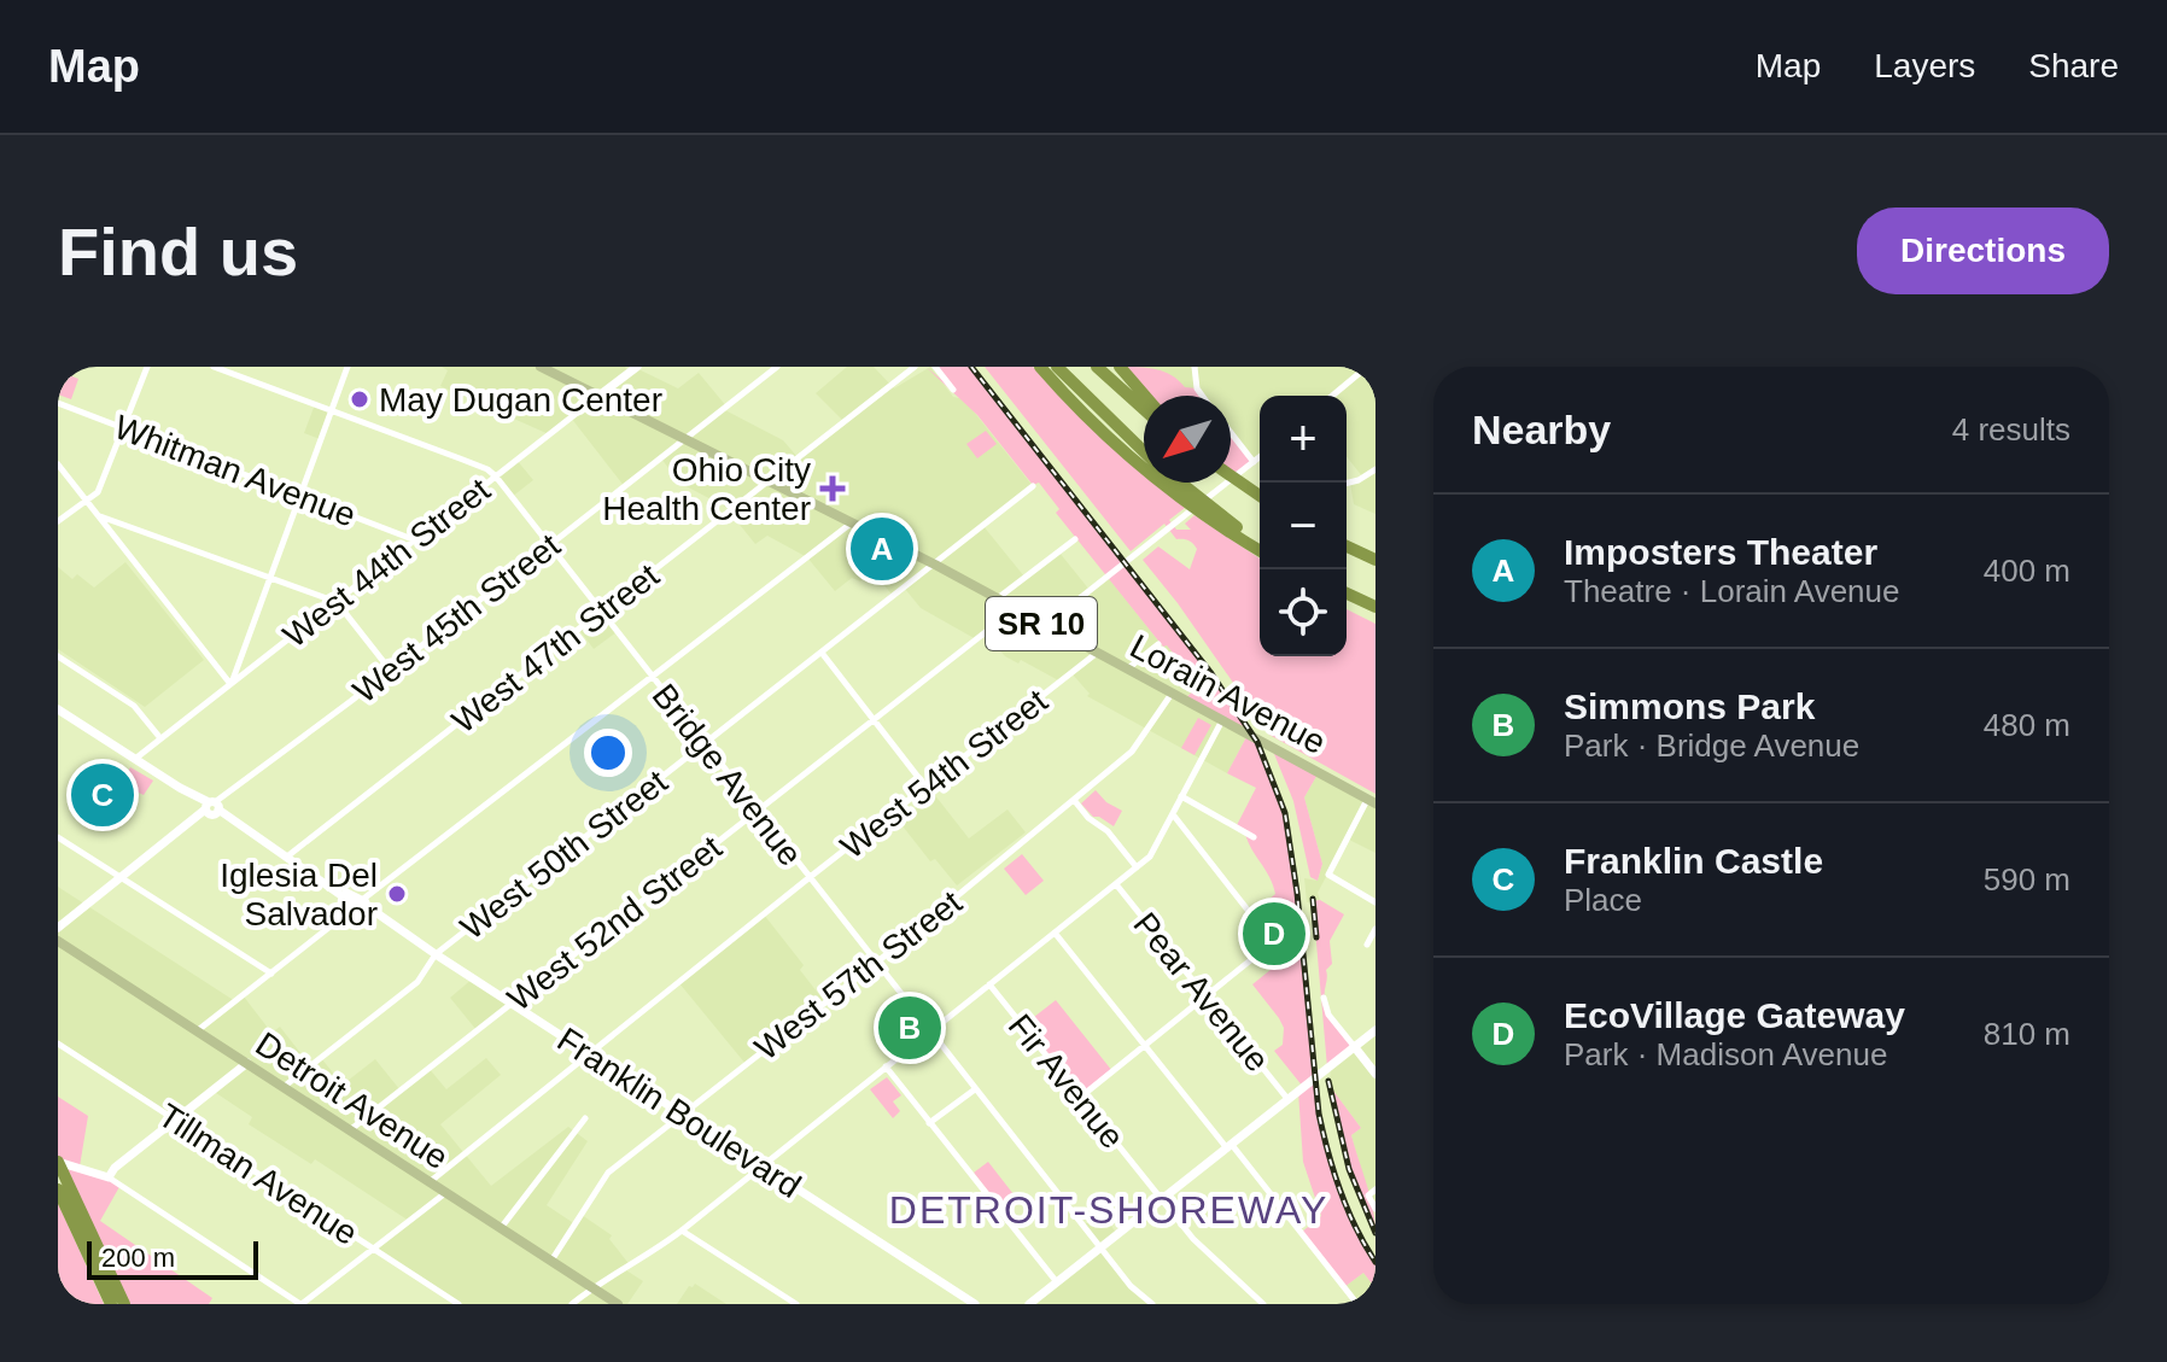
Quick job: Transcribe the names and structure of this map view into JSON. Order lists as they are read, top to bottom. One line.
{"streets":{"main road":["SR 10","Lorain Avenue","Detroit Avenue"],"street":["Whitman Avenue","West 44th Street","West 45th Street","West 47th Street","West 54th Street","Bridge Avenue","West 50th Street","West 52nd Street","West 57th Street","Pear Avenue","Fir Avenue","Franklin Boulevard","Tillman Avenue"]},"crossings":[["Whitman Avenue","West 44th Street"],["West 44th Street","Lorain Avenue"],["West 44th Street","Bridge Avenue"],["West 44th Street","Franklin Boulevard"],["West 45th Street","Lorain Avenue"],["West 45th Street","Bridge Avenue"],["West 45th Street","Franklin Boulevard"],["West 47th Street","Lorain Avenue"],["West 47th Street","Bridge Avenue"],["West 47th Street","Franklin Boulevard"],["Lorain Avenue","West 54th Street"],["Lorain Avenue","West 50th Street"],["Lorain Avenue","West 52nd Street"],["Lorain Avenue","West 57th Street"],["West 54th Street","Bridge Avenue"],["West 54th Street","Detroit Avenue"],["West 54th Street","Franklin Boulevard"],["Bridge Avenue","West 50th Street"],["Bridge Avenue","West 52nd Street"],["Bridge Avenue","West 57th Street"],["West 50th Street","Detroit Avenue"],["West 50th Street","Franklin Boulevard"],["West 52nd Street","Detroit Avenue"],["West 52nd Street","Franklin Boulevard"],["West 57th Street","Detroit Avenue"],["West 57th Street","Franklin Boulevard"]],"districts":["DETROIT-SHOREWAY"],"places":{"other":["May Dugan Center","Iglesia Del Salvador"],"health":["Ohio City Health Center"]},"scale_bar":"200 m","north":"bottom left","page":{"header":"Map","nav":["Map","Layers","Share"],"buttons":"Directions","title":"Find us","heading":["Nearby","4 results"],"map_buttons":["+","−"],"list":[{"mark":"A","name":"Imposters Theater","note":"Theatre · Lorain Avenue","value":"400 m"},{"mark":"B","name":"Simmons Park","note":"Park · Bridge Avenue","value":"480 m"},{"mark":"C","name":"Franklin Castle","note":"Place","value":"590 m"},{"mark":"D","name":"EcoVillage Gateway","note":"Park · Madison Avenue","value":"810 m"}],"pins":["A","C","D","B"],"scale":"200 m"}}
